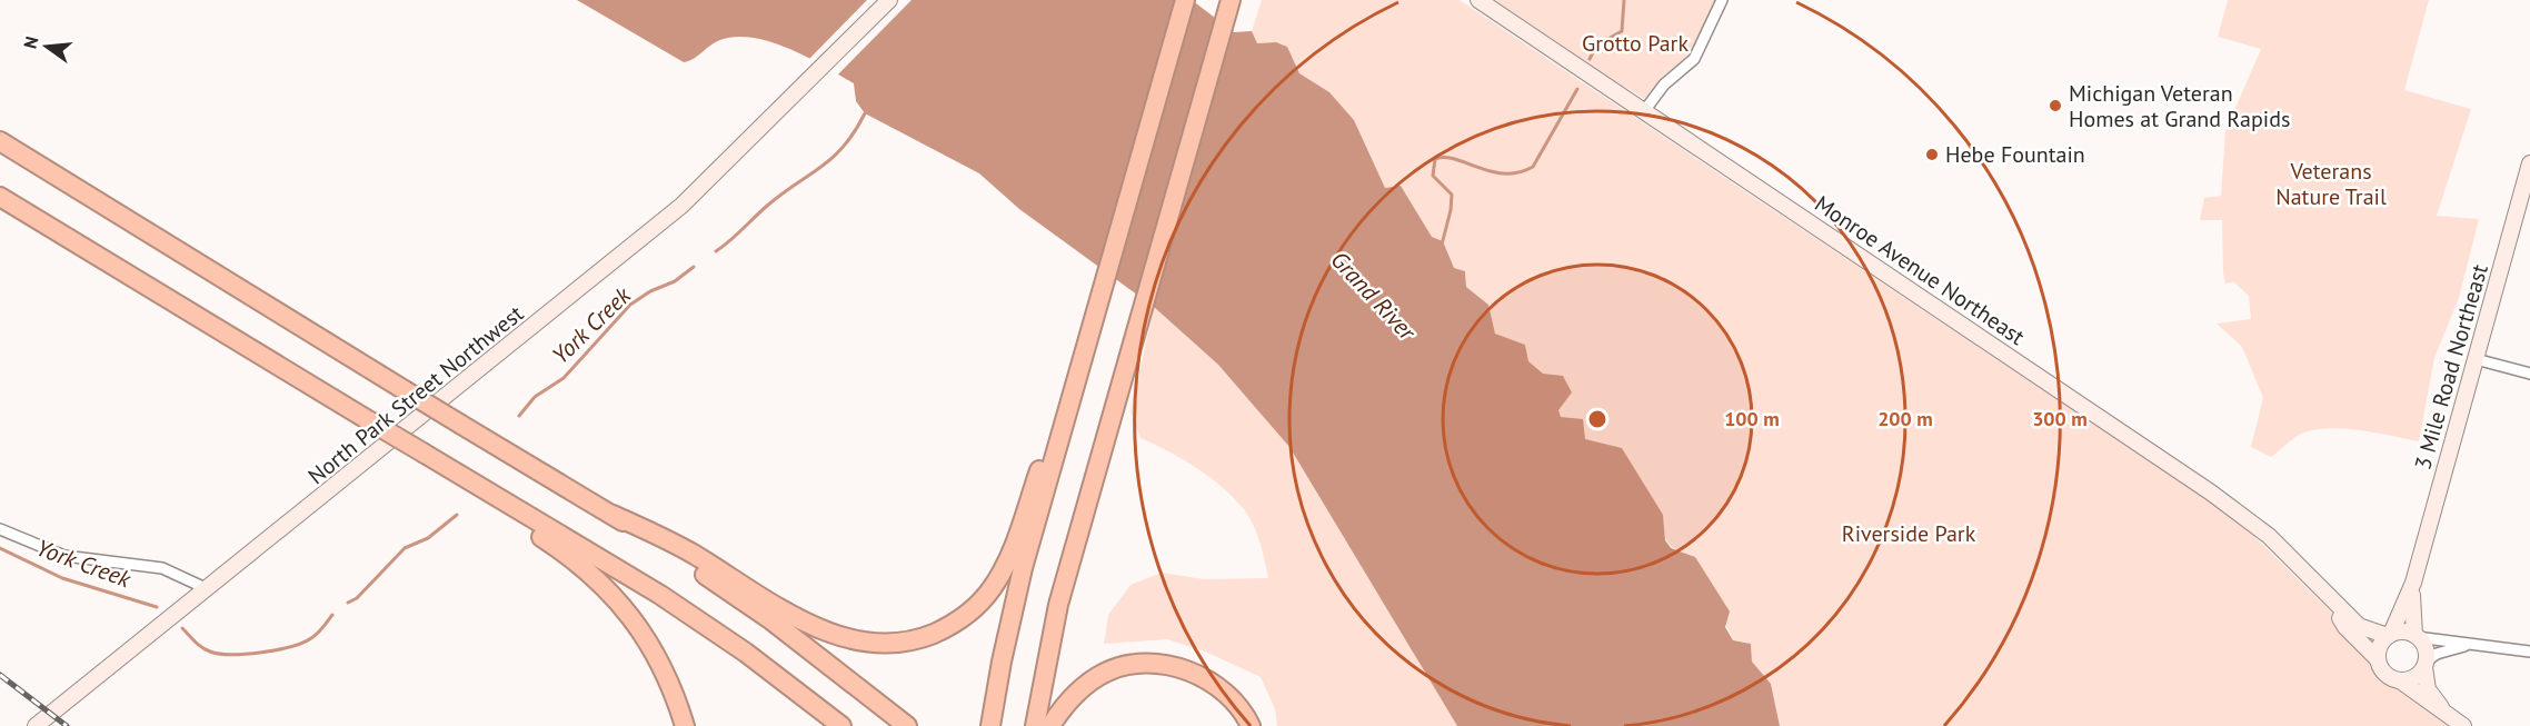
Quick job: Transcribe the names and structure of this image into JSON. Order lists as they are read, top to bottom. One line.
{"streets":{"main road":["Monroe Avenue Northeast","3 Mile Road Northeast","North Park Street Northwest"]},"crossings":[["Monroe Avenue Northeast","3 Mile Road Northeast"]],"water":["Grand River","York Creek"],"parks":["Grotto Park","Veterans Nature Trail","Riverside Park"],"places":["Michigan Veteran Homes at Grand Rapids","Hebe Fountain"],"north":"left","rings":["100 m","200 m","300 m"]}
